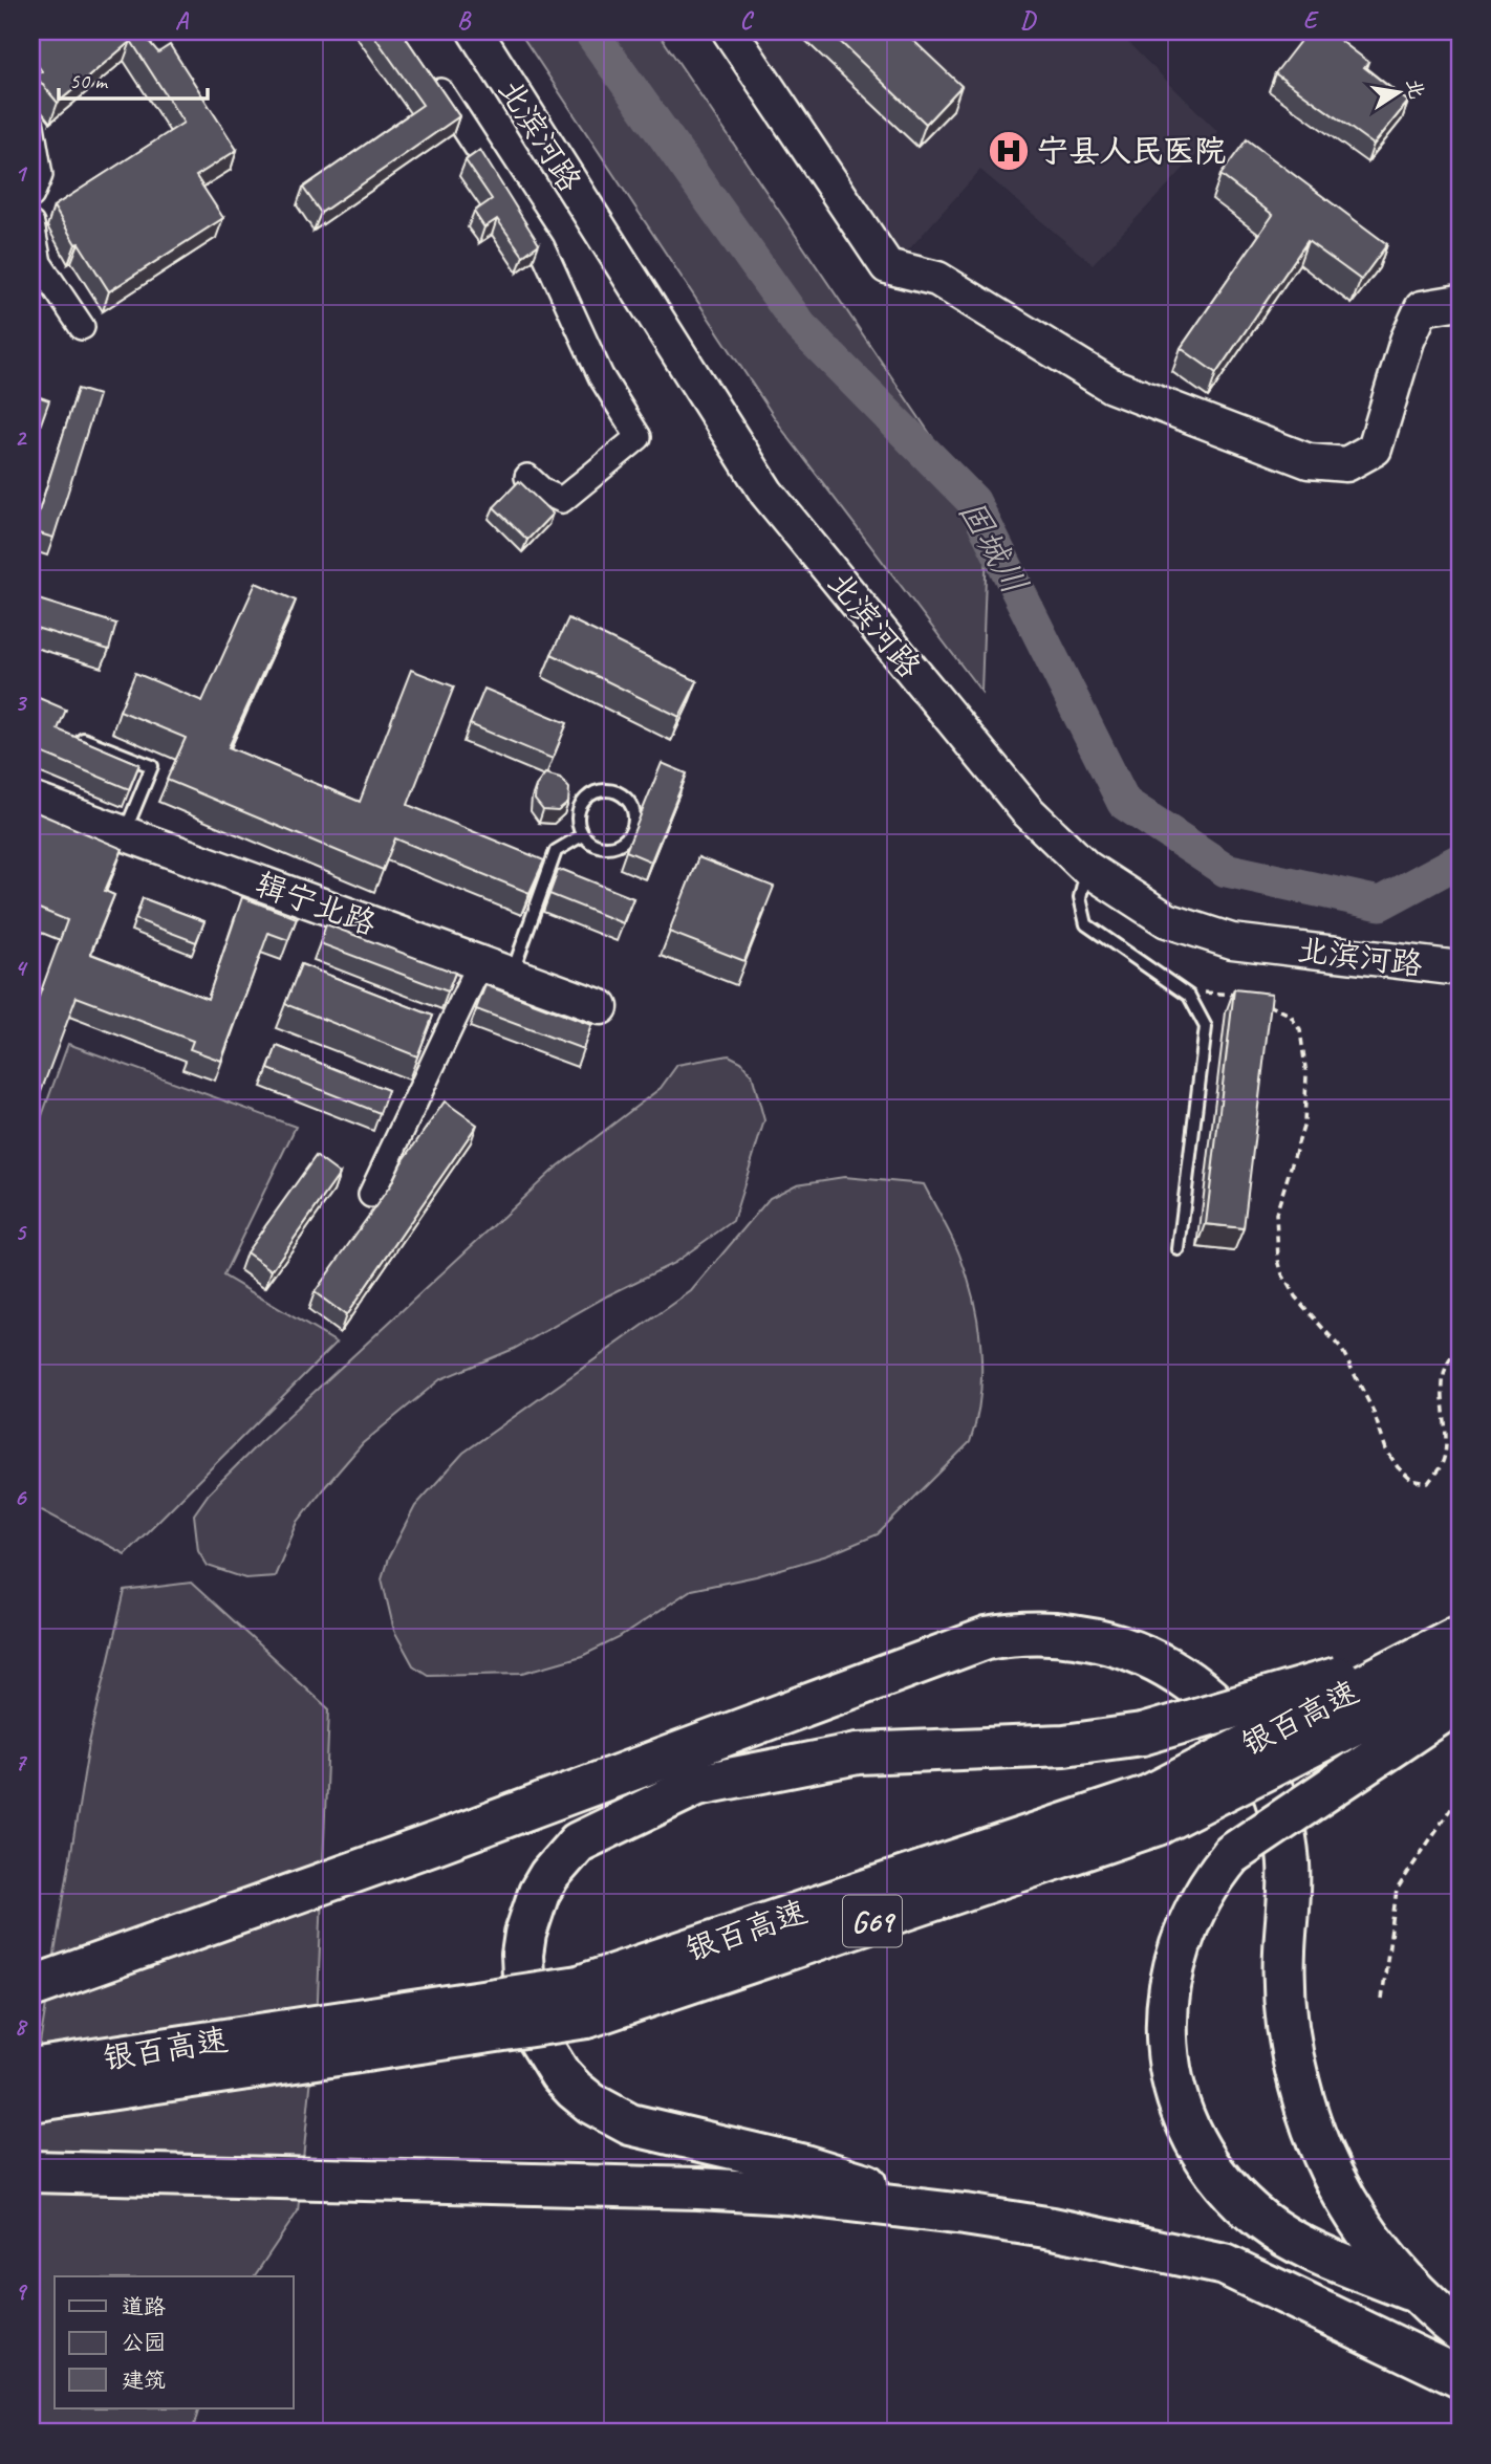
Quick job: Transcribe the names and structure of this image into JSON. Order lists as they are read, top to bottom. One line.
{"streets":{"highway":["银百高速","G69"],"street":["北滨河路","辑宁北路"]},"water":["固城川"],"places":{"hospital":["宁县人民医院"]},"legend":["道路","公园","建筑"],"scale_bar":"50 m","north":"right","grid":{"columns":["A","B","C","D","E"],"rows":["1","2","3","4","5","6","7","8","9"]}}
